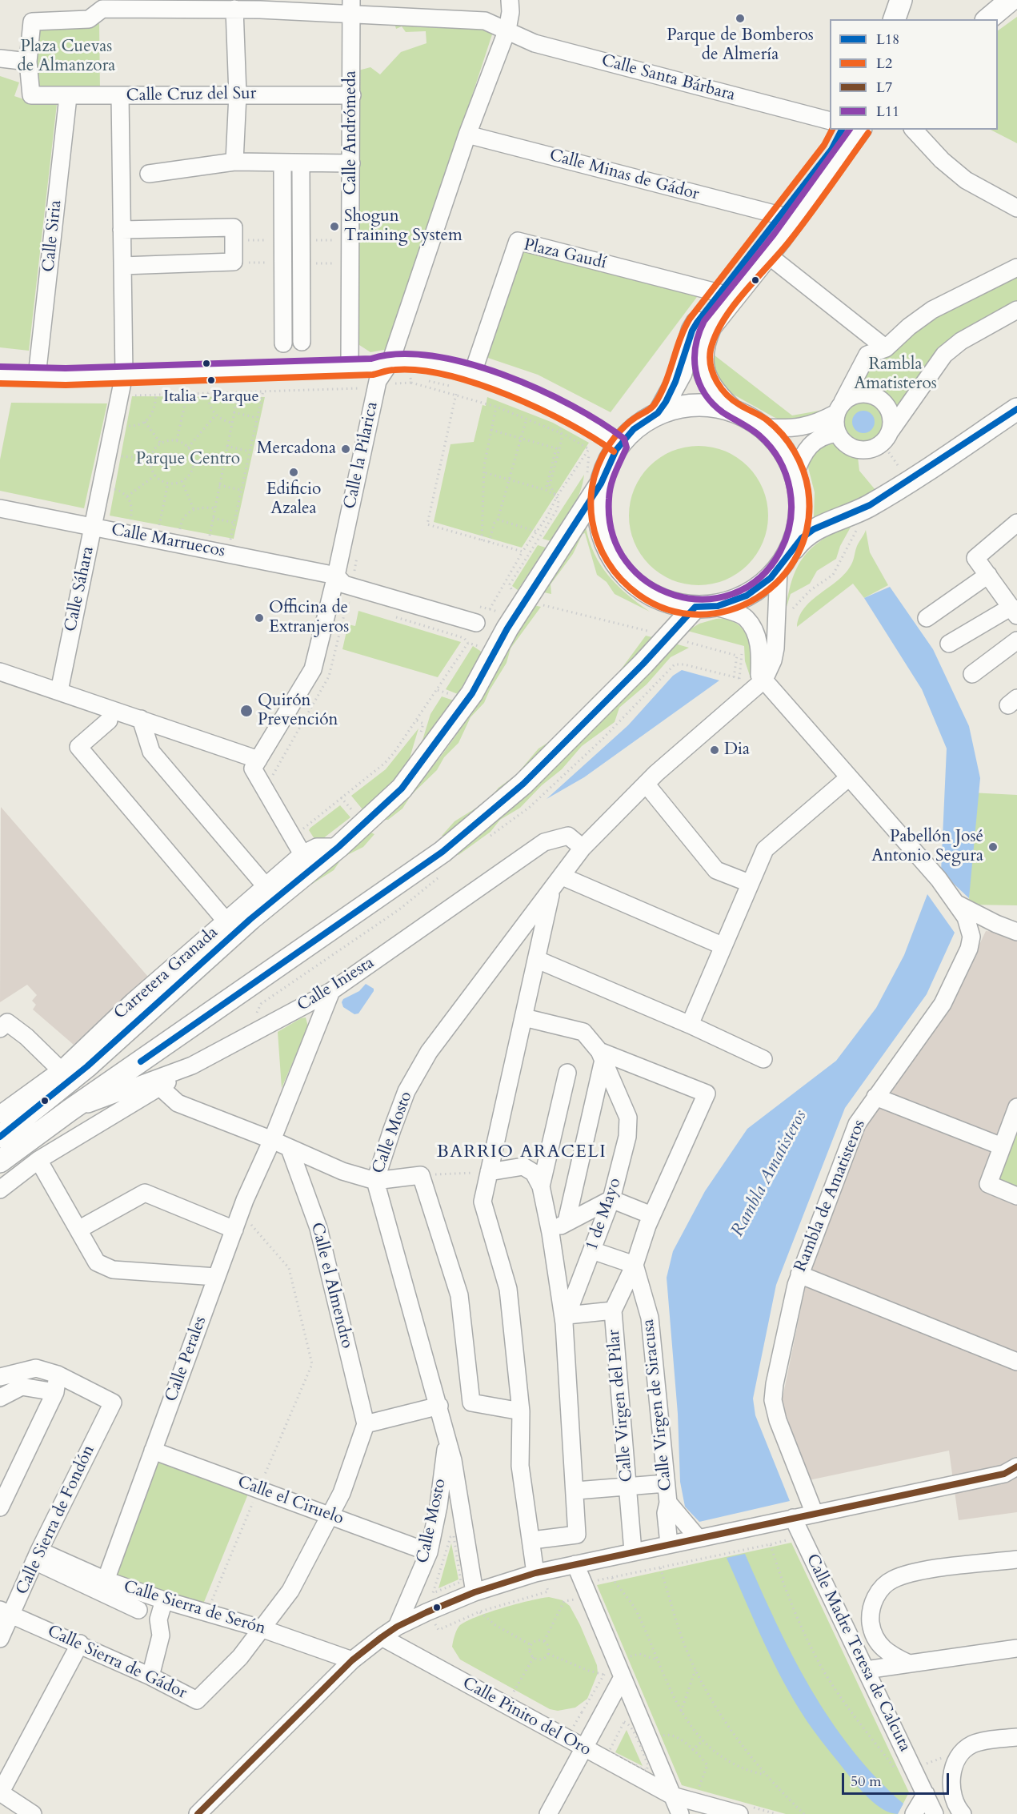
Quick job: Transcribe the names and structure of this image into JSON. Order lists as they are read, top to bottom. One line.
{"streets":{"main road":["Carretera Granada"],"street":["Calle Santa Bárbara","Calle Cruz del Sur","Calle Andrómeda","Calle Minas de Gádor","Calle Siria","Plaza Gaudí","Calle la Pilarica","Calle Marruecos","Calle Sáhara","Calle Iniesta","Calle Mosto","Rambla de Amatisteros","1 de Mayo","Calle el Almendro","Calle Perales","Calle Virgen de Siracusa","Calle Virgen del Pilar","Calle el Ciruelo","Calle Sierra de Fondón","Calle Sierra de Serón","Calle Madre Teresa de Calcuta","Calle Sierra de Gádor","Calle Pinito del Oro"]},"crossings":[["Calle Santa Bárbara","Calle Andrómeda"],["Calle Santa Bárbara","Calle la Pilarica"],["Calle Cruz del Sur","Calle Andrómeda"],["Calle Cruz del Sur","Calle Siria"],["Calle Cruz del Sur","Calle Sáhara"],["Calle Minas de Gádor","Calle la Pilarica"],["Calle la Pilarica","Calle Marruecos"],["Calle Marruecos","Calle Sáhara"],["Calle Iniesta","Calle Mosto"],["Calle Iniesta","Calle Perales"],["Calle Mosto","Rambla de Amatisteros"],["Calle Mosto","Calle el Ciruelo"],["Calle Perales","Calle el Ciruelo"],["Calle Perales","Calle Sierra de Serón"],["Calle Virgen de Siracusa","Calle Virgen del Pilar"],["Calle Sierra de Fondón","Calle Sierra de Serón"],["Calle Sierra de Fondón","Calle Sierra de Gádor"],["Calle Sierra de Serón","Calle Sierra de Gádor"]],"districts":["BARRIO ARACELI"],"water":["Rambla Amatisteros"],"parks":["Plaza Cuevas de Almanzora","Rambla Amatisteros","Parque Centro"],"places":["Parque de Bomberos de Almería","Shogun Training System","Italia - Parque","Mercadona","Edificio Azalea","Officina de Extranjeros","Quirón Prevención","Dia","Pabellón José Antonio Segura"],"lines":["transit line L18","transit line L2","transit line L11","transit line L7"],"legend":["L18","L2","L7","L11"],"scale_bar":"50 m"}
